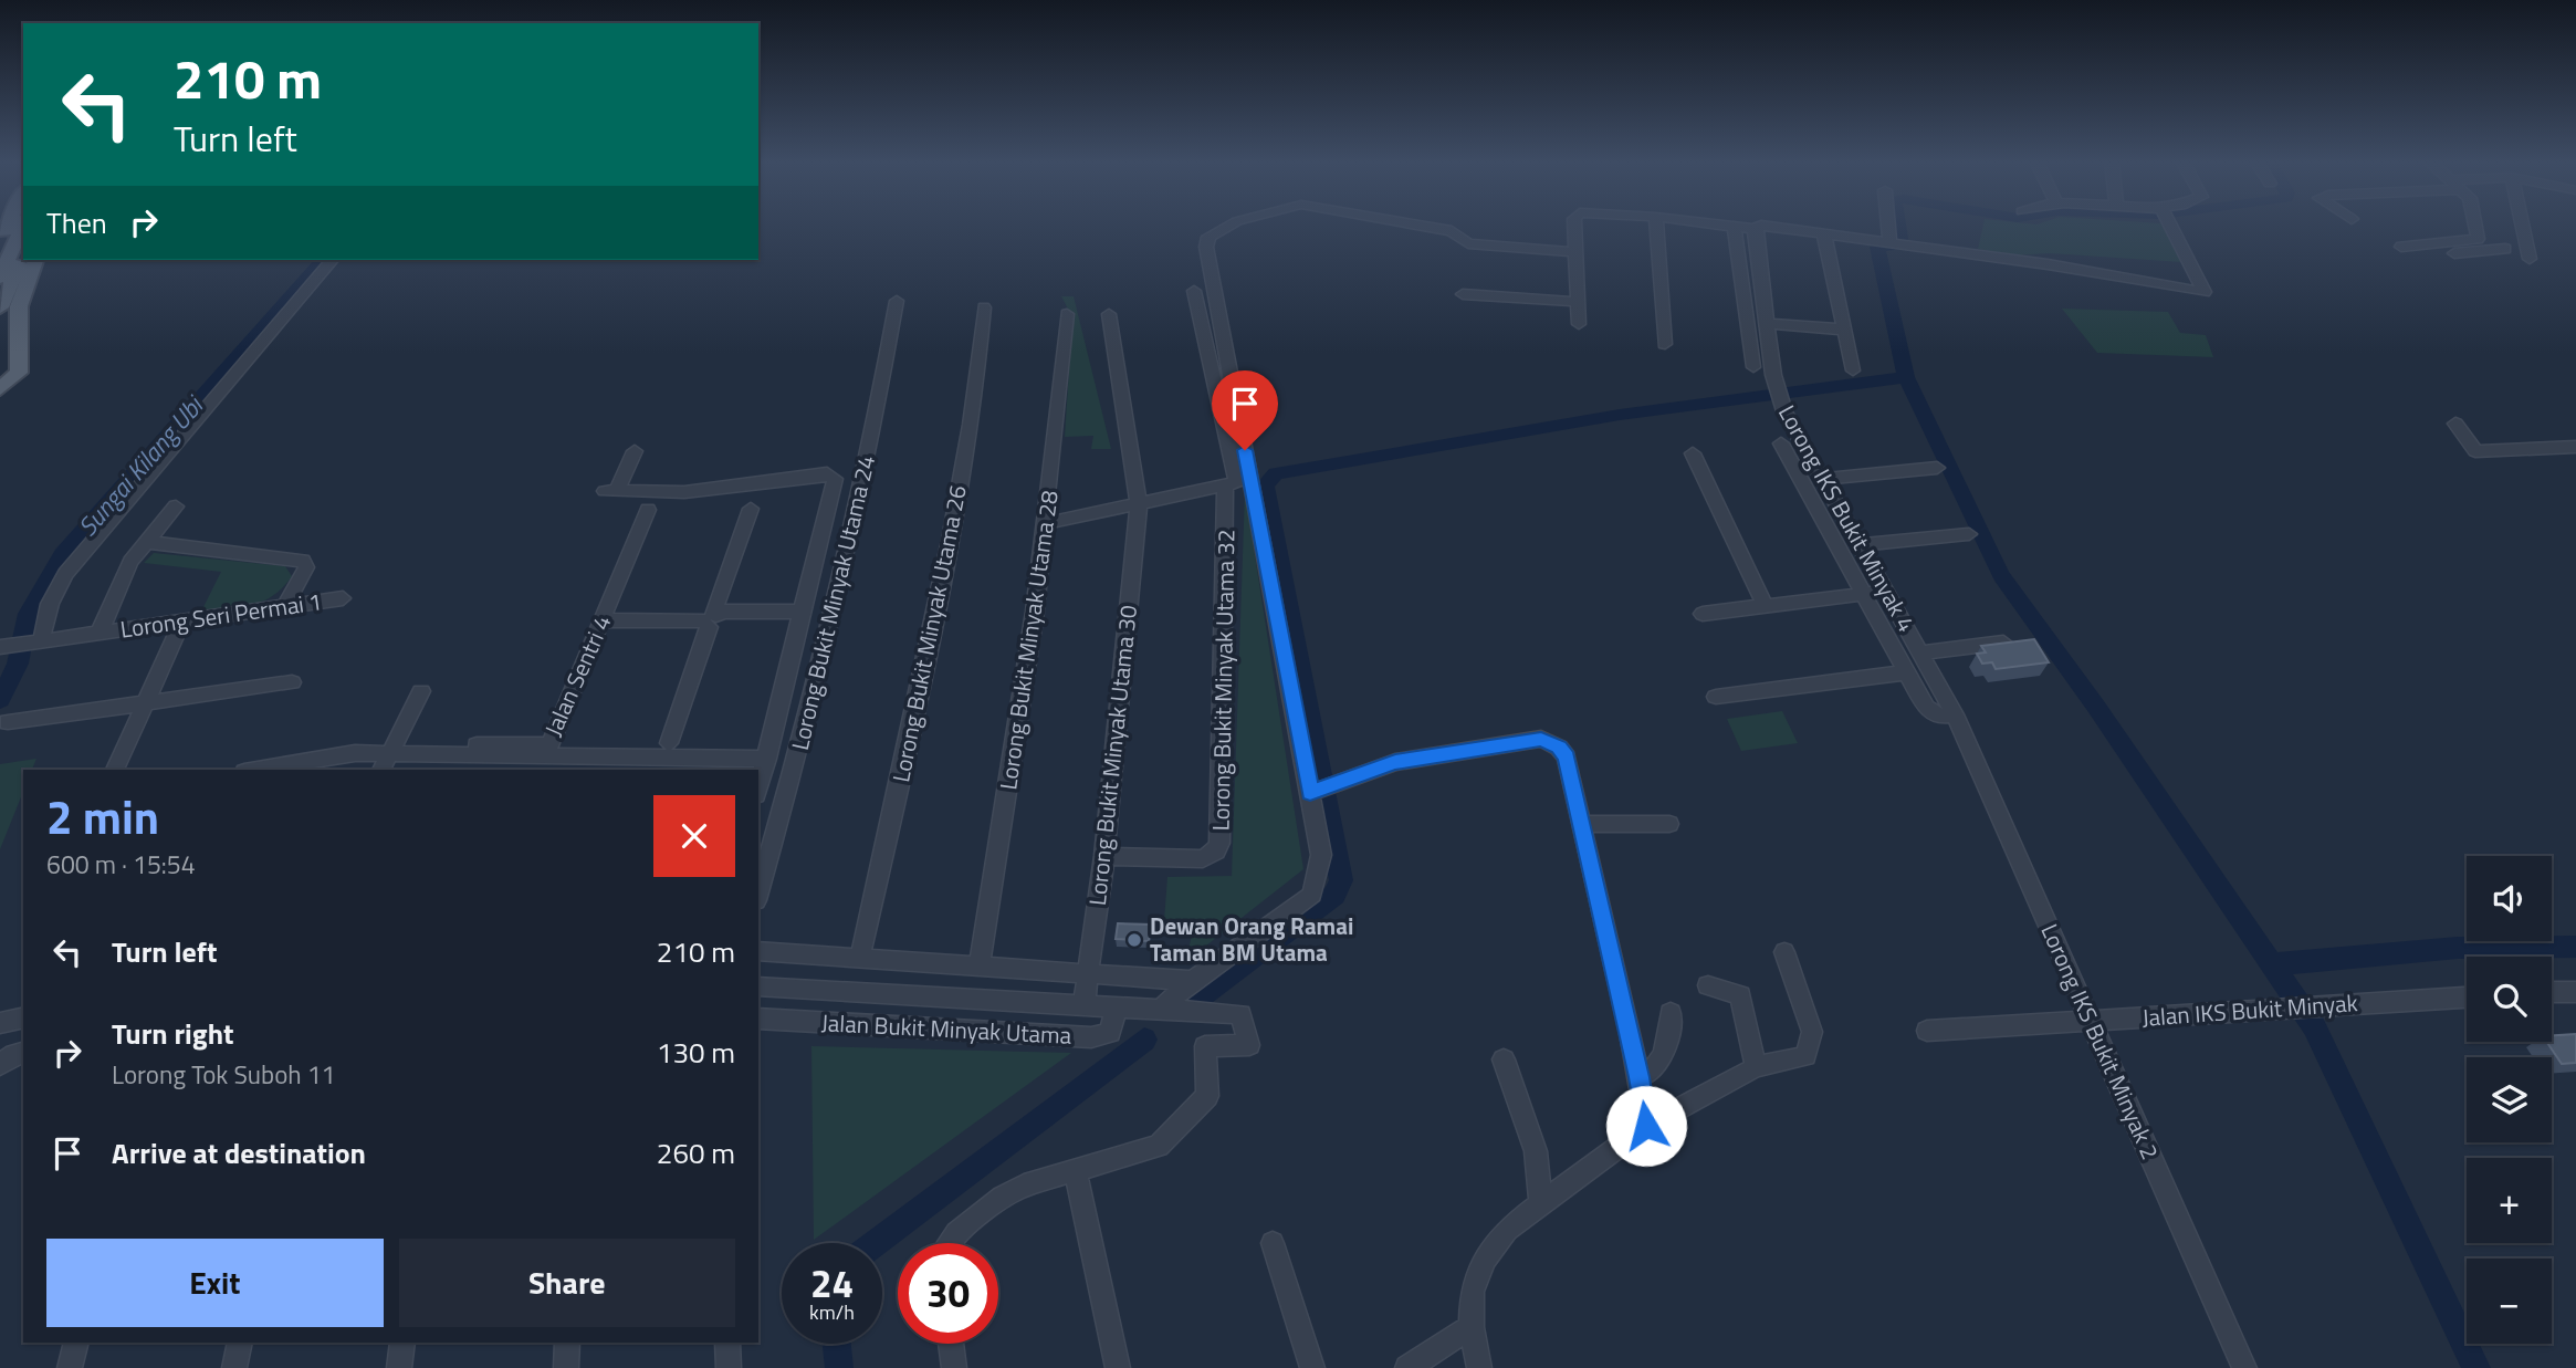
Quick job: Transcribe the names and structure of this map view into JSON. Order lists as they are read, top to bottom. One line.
{"streets":{"street":["Lorong IKS Bukit Minyak 4","Lorong Bukit Minyak Utama 24","Lorong Seri Permai 1","Lorong Bukit Minyak Utama 26","Lorong Bukit Minyak Utama 28","Jalan Sentri 4","Lorong Bukit Minyak Utama 32","Lorong Bukit Minyak Utama 30","Jalan IKS Bukit Minyak","Jalan Bukit Minyak Utama","Lorong IKS Bukit Minyak 2"]},"crossings":[["Lorong IKS Bukit Minyak 4","Lorong IKS Bukit Minyak 2"],["Lorong Bukit Minyak Utama 32","Lorong Bukit Minyak Utama 30"],["Lorong Bukit Minyak Utama 30","Jalan Bukit Minyak Utama"],["Jalan IKS Bukit Minyak","Lorong IKS Bukit Minyak 2"]],"water":["Sungai Kilang Ubi"],"places":["Dewan Orang Ramai Taman BM Utama"],"page":{"turn":["210 m","Turn left"],"then":"Then","heading":["2 min","600 m · 15:54"],"map_buttons":["+","−"],"list":[{"name":"Turn left","value":"210 m"},{"name":"Turn right","note":"Lorong Tok Suboh 11","value":"130 m"},{"name":"Arrive at destination","value":"260 m"}],"buttons":["Exit","Share"],"speed":"24 km/h","limit":"30"}}
